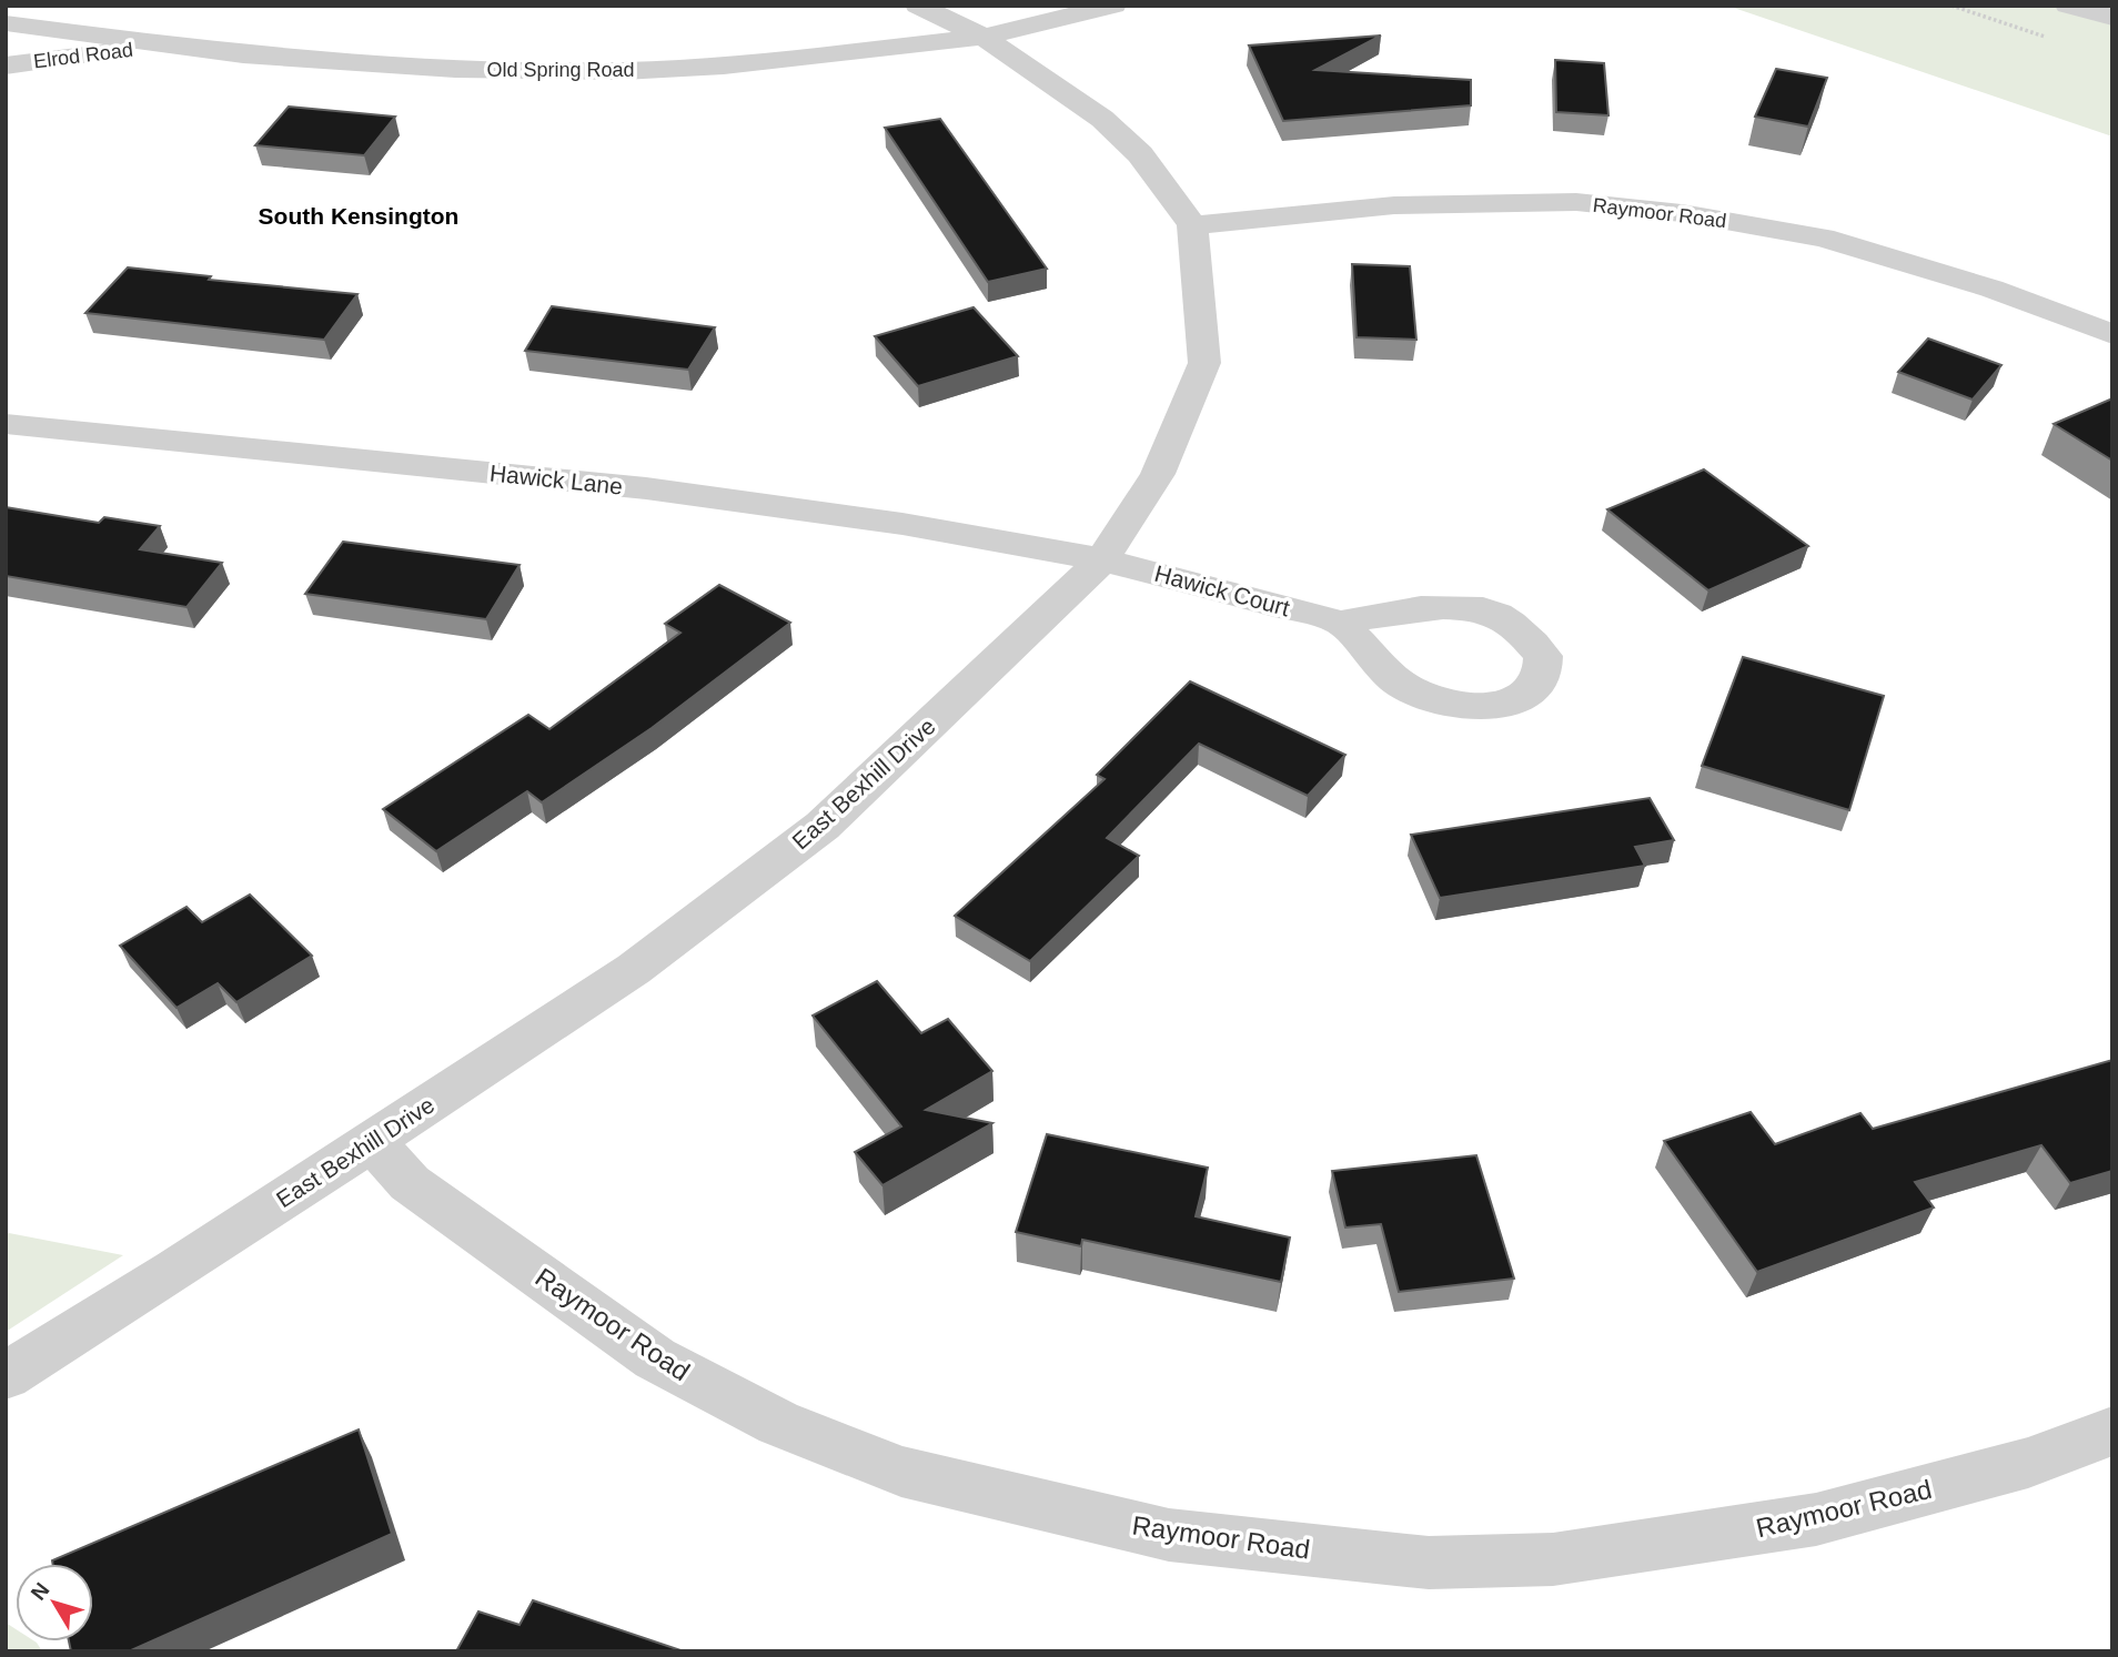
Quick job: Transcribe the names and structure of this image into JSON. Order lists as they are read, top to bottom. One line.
{"streets":{"street":["Elrod Road","Old Spring Road","Raymoor Road","Hawick Lane","Hawick Court","East Bexhill Drive"]},"crossings":[["Elrod Road","Old Spring Road"],["Raymoor Road","East Bexhill Drive"],["Hawick Lane","Hawick Court"],["Hawick Lane","East Bexhill Drive"],["Hawick Court","East Bexhill Drive"]],"districts":["South Kensington"],"north":"top left"}
